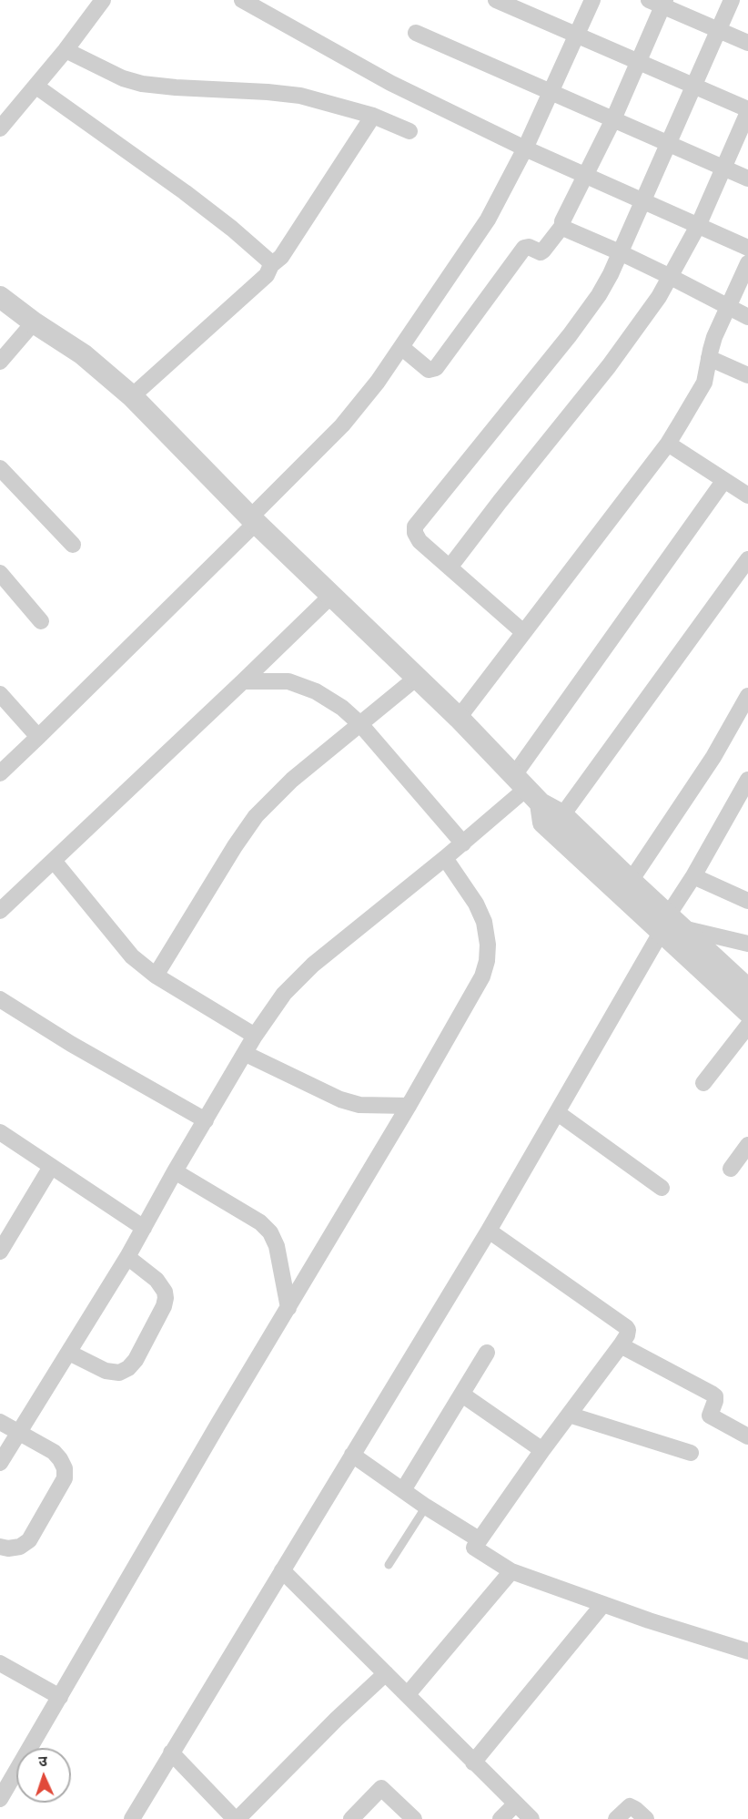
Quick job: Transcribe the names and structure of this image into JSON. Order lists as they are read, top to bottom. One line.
{"north":"top"}
